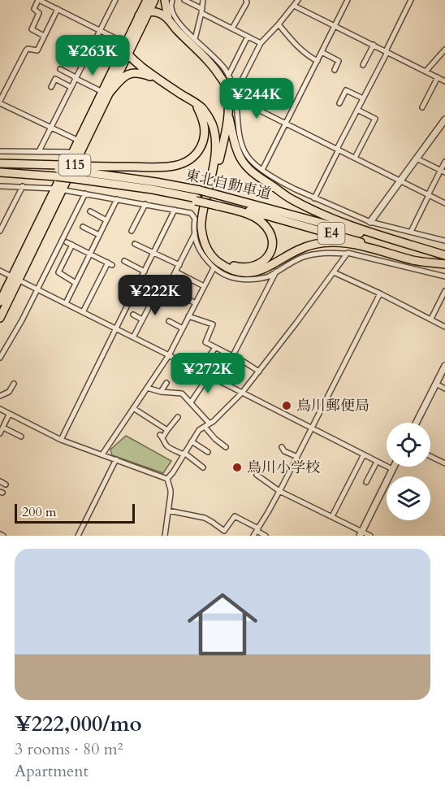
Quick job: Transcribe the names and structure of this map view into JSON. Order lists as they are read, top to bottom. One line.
{"streets":{"highway":["115","東北自動車道","E4"]},"places":["鳥川郵便局","鳥川小学校"],"scale_bar":"200 m","page":{"price":["¥263K","¥244K","¥222K","¥272K"],"scale":"200 m","list":[{"name":"¥222,000/mo","note":"3 rooms · 80 m² · Apartment"}]}}
